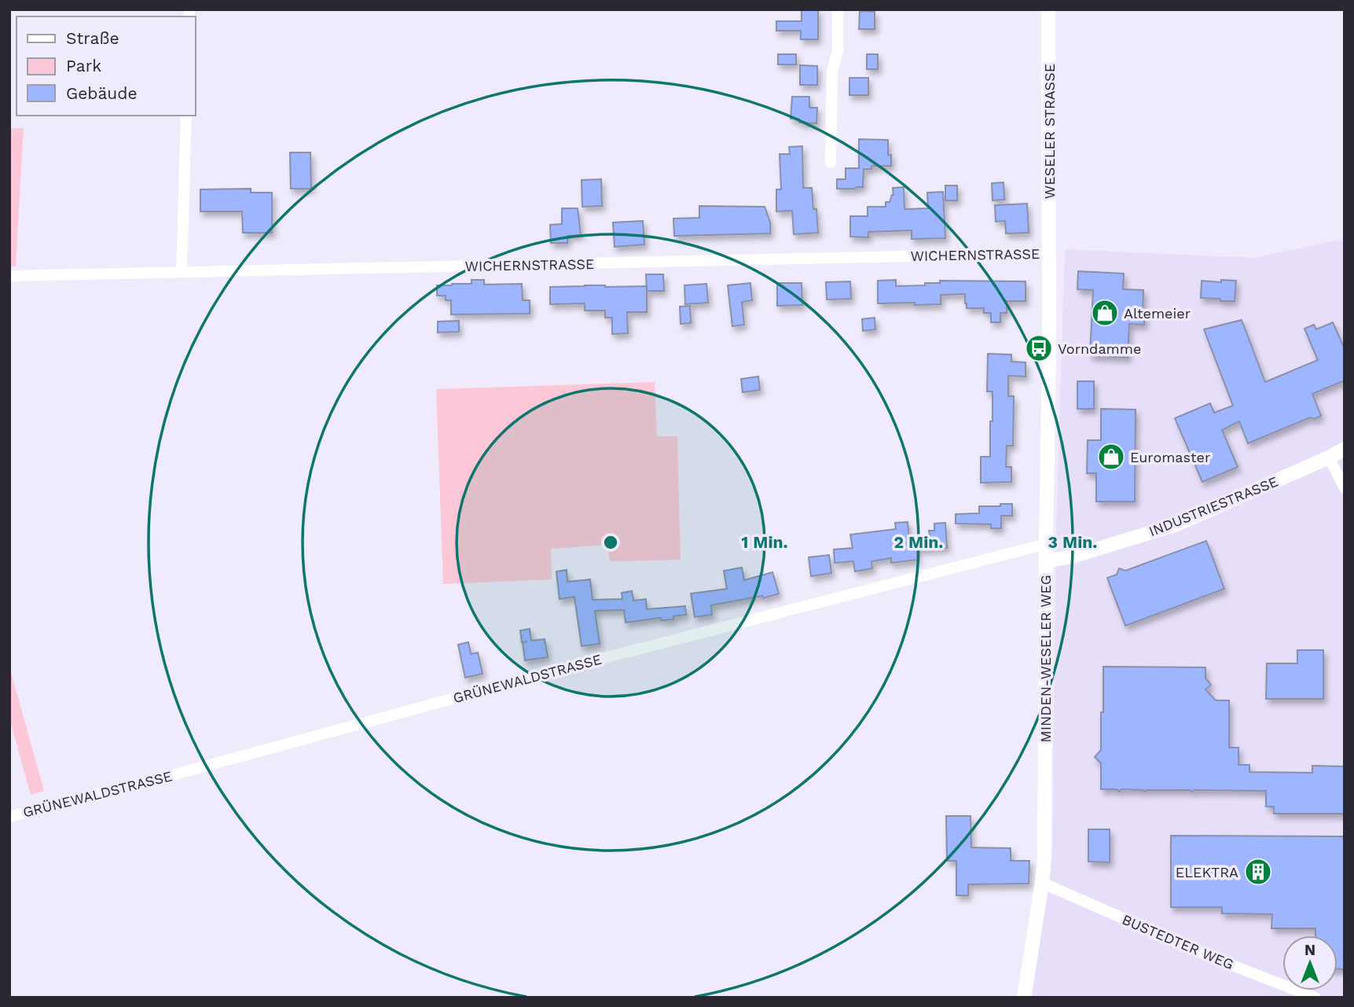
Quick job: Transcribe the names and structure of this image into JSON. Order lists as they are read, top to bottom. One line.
{"streets":{"street":["WESELER STRASSE","WICHERNSTRASSE","INDUSTRIESTRASSE","MINDEN-WESELER WEG","GRÜNEWALDSTRASSE","BUSTEDTER WEG"]},"crossings":[["WESELER STRASSE","WICHERNSTRASSE"],["WESELER STRASSE","MINDEN-WESELER WEG"],["WICHERNSTRASSE","MINDEN-WESELER WEG"],["INDUSTRIESTRASSE","MINDEN-WESELER WEG"],["MINDEN-WESELER WEG","GRÜNEWALDSTRASSE"],["MINDEN-WESELER WEG","BUSTEDTER WEG"]],"places":{"shop":["Altemeier","Euromaster"],"bus stop":["Vorndamme"],"building":["ELEKTRA"]},"legend":["Straße","Park","Gebäude"],"north":"top","rings":["1 Min.","2 Min.","3 Min."]}
